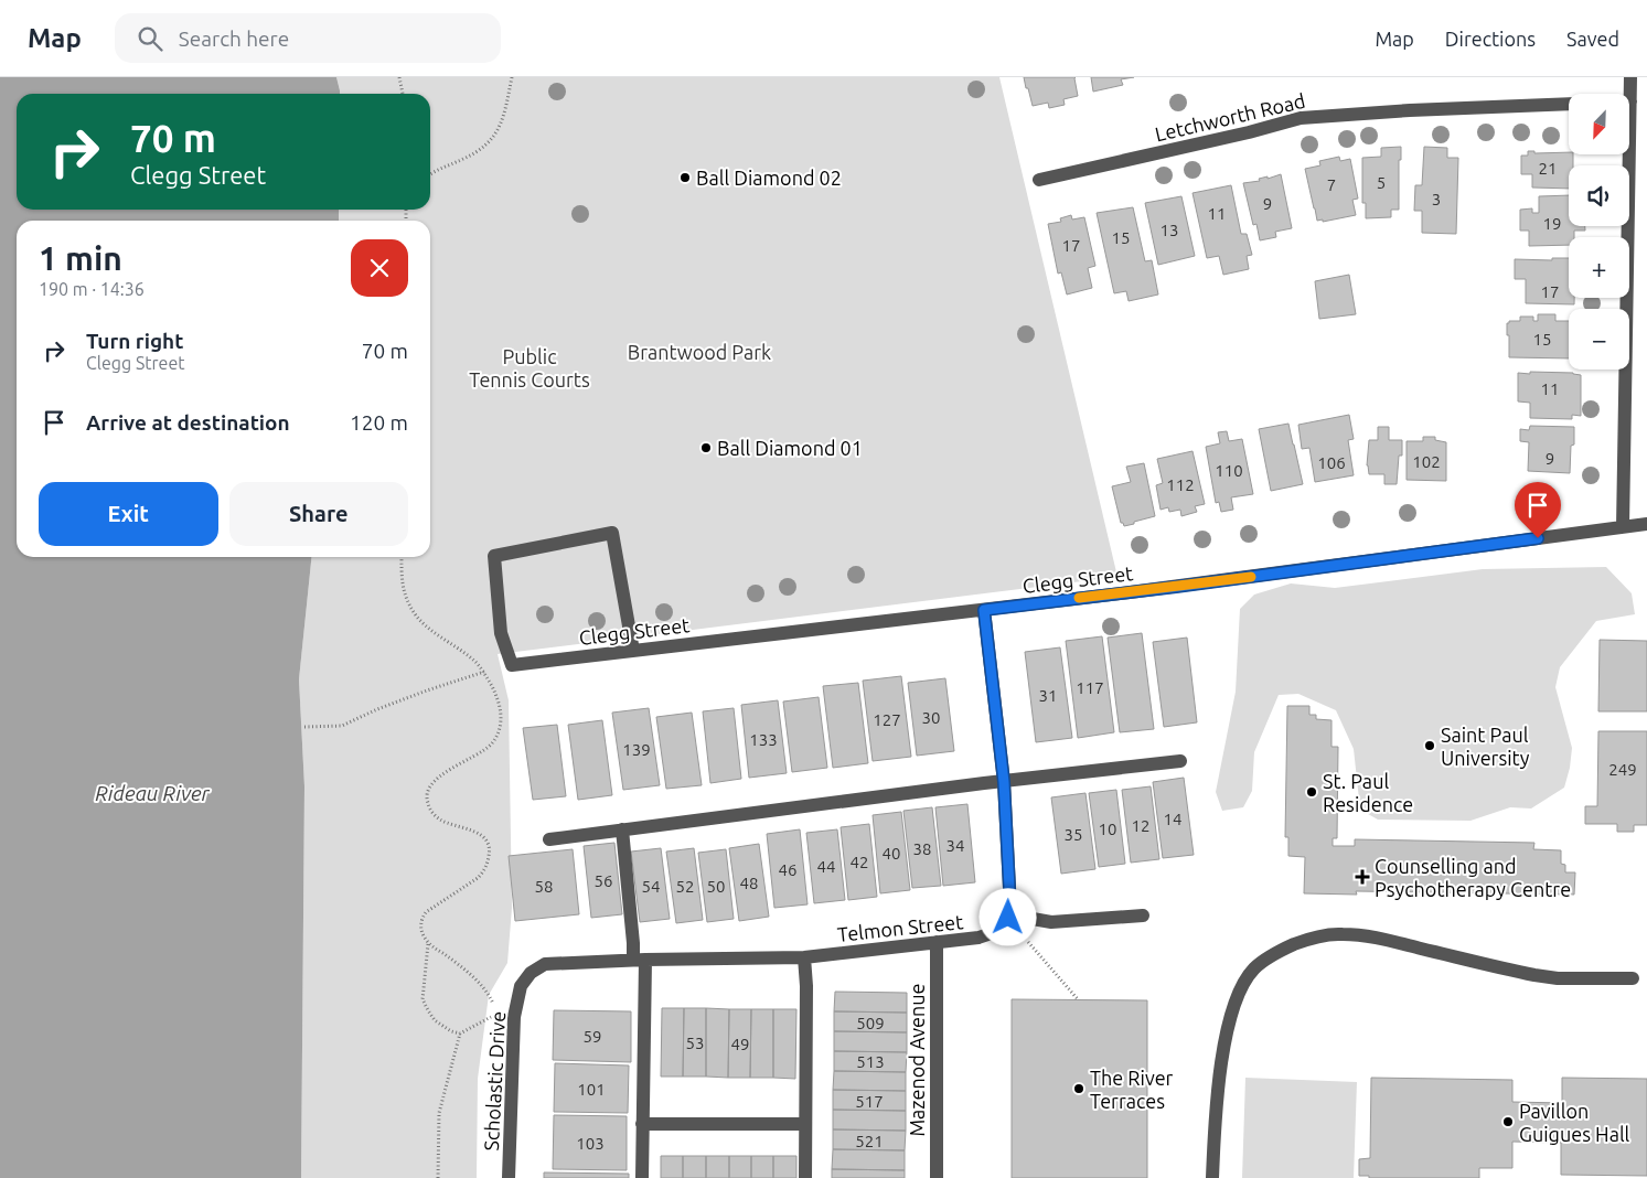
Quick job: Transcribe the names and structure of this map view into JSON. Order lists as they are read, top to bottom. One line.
{"streets":{"street":["Letchworth Road","Clegg Street","Telmon Street","Mazenod Avenue","Scholastic Drive"]},"crossings":[["Telmon Street","Mazenod Avenue"],["Telmon Street","Scholastic Drive"]],"water":["Rideau River"],"parks":["Brantwood Park","Public Tennis Courts"],"places":{"other":["Ball Diamond 02","Ball Diamond 01","Saint Paul University","St. Paul Residence","The River Terraces","Pavillon Guigues Hall"],"health":["Counselling and Psychotherapy Centre"]},"house_numbers":["21","5","7","3","9","11","19","13","15","17","17","15","11","9","102","106","110","112","117","31","30","127","133","139","249","14","12","10","35","34","38","40","42","44","46","56","48","58","54","52","50","509","59","53","49","513","101","517","521","103"],"north":"bottom left","page":{"header":"Map","search":"Search here","nav":["Map","Directions","Saved"],"map_buttons":["+","−"],"turn":["70 m","Clegg Street"],"heading":["1 min","190 m · 14:36"],"list":[{"name":"Turn right","note":"Clegg Street","value":"70 m"},{"name":"Arrive at destination","value":"120 m"}],"buttons":["Exit","Share"]}}
